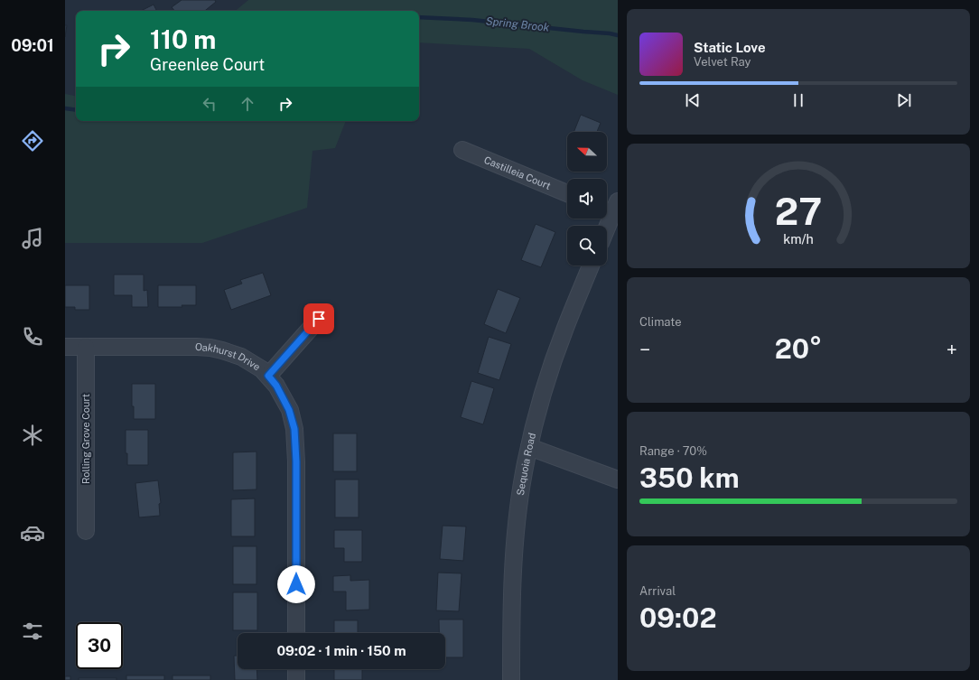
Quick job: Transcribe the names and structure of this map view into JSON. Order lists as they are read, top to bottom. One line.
{"streets":{"street":["Castilleia Court","Oakhurst Drive","Rolling Grove Court","Sequoia Road"]},"crossings":[["Oakhurst Drive","Rolling Grove Court"]],"water":["Spring Brook"],"north":"left","page":{"tabs":"09:01","turn":["110 m","Greenlee Court"],"song":["Static Love","Velvet Ray"],"tile":["Climate",["Range · 70%","350 km"],["Arrival","09:02"]],"heat":["−","20°","+"],"limit":"30","trip":"09:02 · 1 min · 150 m","gauge":["27","km/h"]}}
